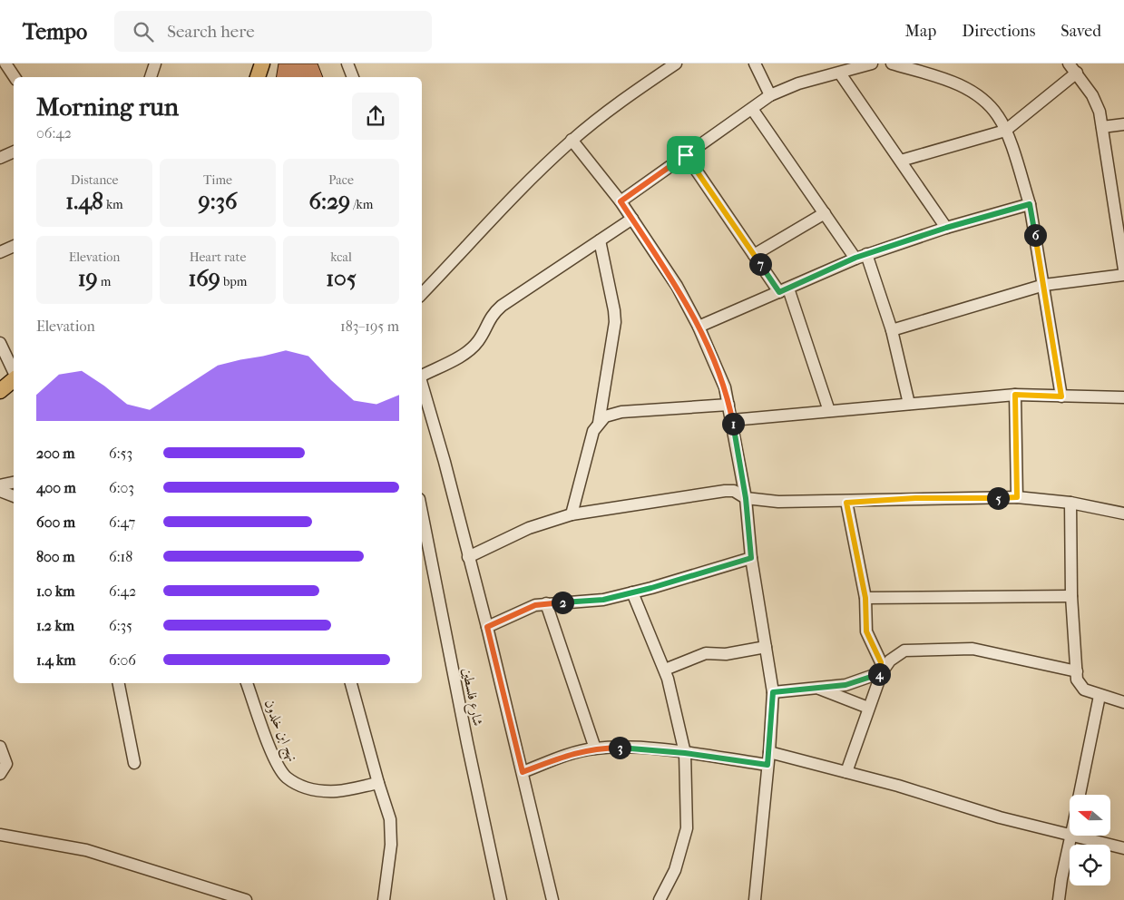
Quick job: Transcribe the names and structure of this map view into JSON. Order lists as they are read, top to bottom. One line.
{"streets":{"street":["شارع فلسطين","نهج ابن خلدون"]},"north":"left","page":{"header":"Tempo","search":"Search here","nav":["Map","Directions","Saved"],"heading":["Morning run","06:42"],"stats":[["Distance","1.48 km"],["Time","9:36"],["Pace","6:29 /km"],["Elevation","19 m"],["Heart rate","169 bpm"],["kcal","105"]],"pins":["6","7","1","5","2","4","3"],"chart":["Elevation","183–195 m"],"list":[{"name":"200 m","note":"6:53"},{"name":"400 m","note":"6:03"},{"name":"600 m","note":"6:47"},{"name":"800 m","note":"6:18"},{"name":"1.0 km","note":"6:42"},{"name":"1.2 km","note":"6:35"},{"name":"1.4 km","note":"6:06"}]}}
